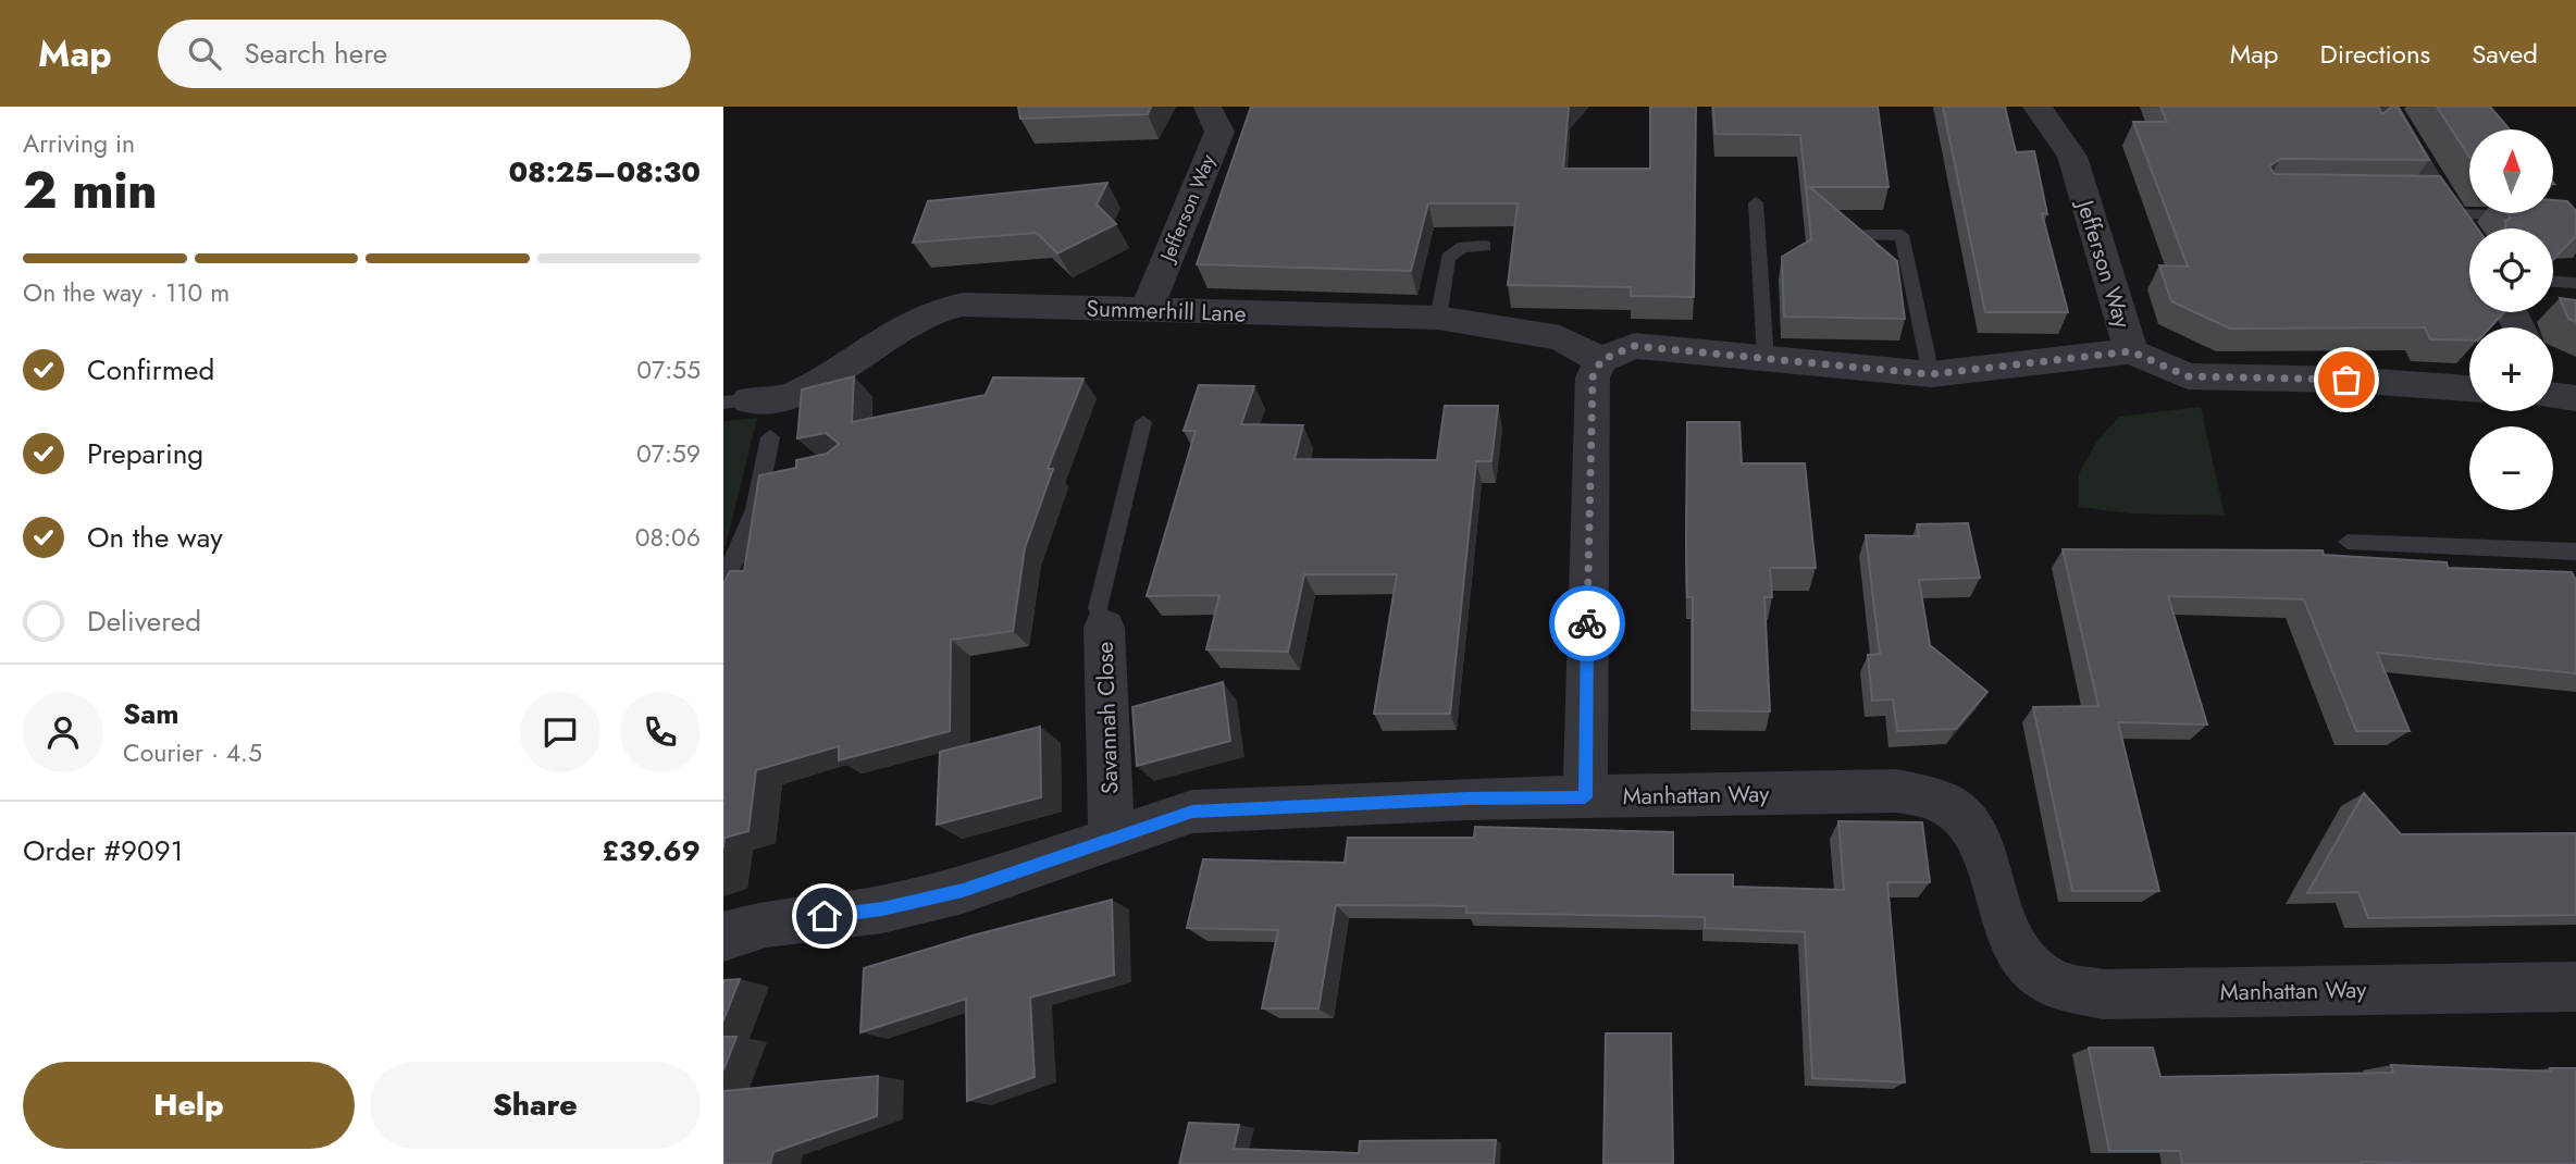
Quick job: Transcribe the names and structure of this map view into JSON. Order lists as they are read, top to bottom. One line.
{"streets":{"street":["Jefferson Way","Summerhill Lane","Savannah Close","Manhattan Way"]},"crossings":[["Jefferson Way","Summerhill Lane"],["Savannah Close","Manhattan Way"]],"north":"top","page":{"header":"Map","search":"Search here","nav":["Map","Directions","Saved"],"heading":["2 min","Arriving in","08:25–08:30"],"panel":["Sam","Courier · 4.5","Order #9091","£39.69"],"map_buttons":["+","−"],"bar":"On the way · 110 m","list":[["Confirmed","07:55"],["Preparing","07:59"],["On the way","08:06"],"Delivered"],"buttons":["Help","Share"]}}
